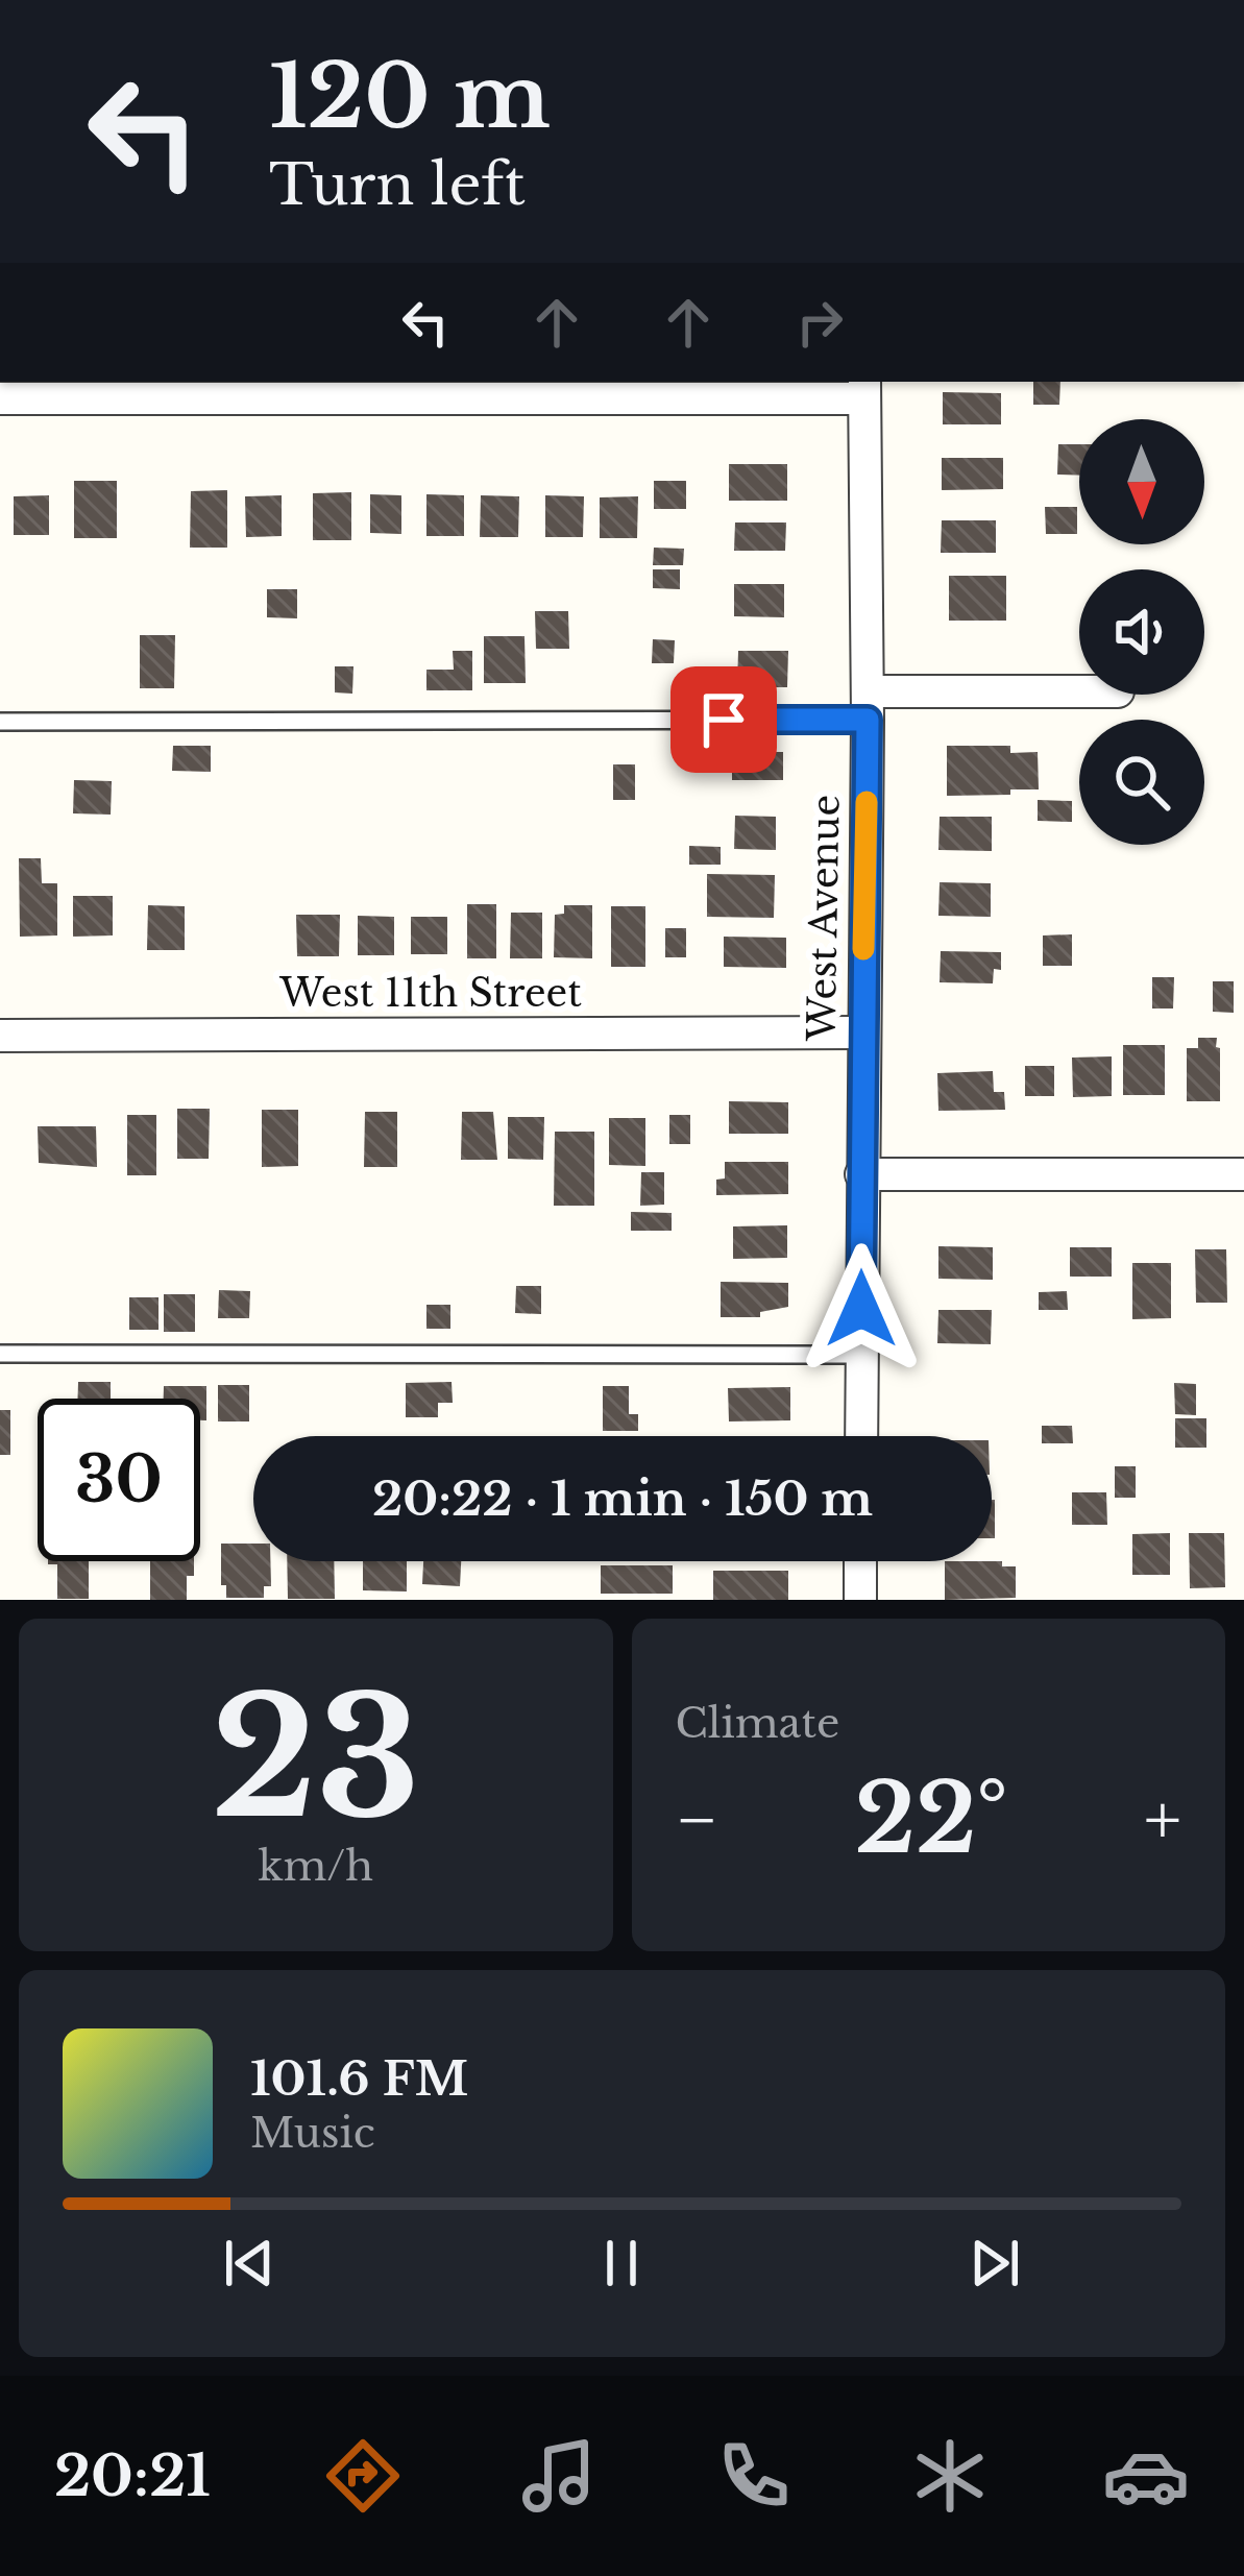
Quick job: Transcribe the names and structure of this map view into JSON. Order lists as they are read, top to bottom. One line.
{"streets":{"street":["West Avenue","West 11th Street"]},"crossings":[["West Avenue","West 11th Street"]],"north":"bottom","page":{"turn":["120 m","Turn left"],"limit":"30","trip":"20:22 · 1 min · 150 m","tile":[["23","km/h"],"Climate"],"heat":["−","22°","+"],"song":["101.6 FM","Music"],"tabs":"20:21"}}
